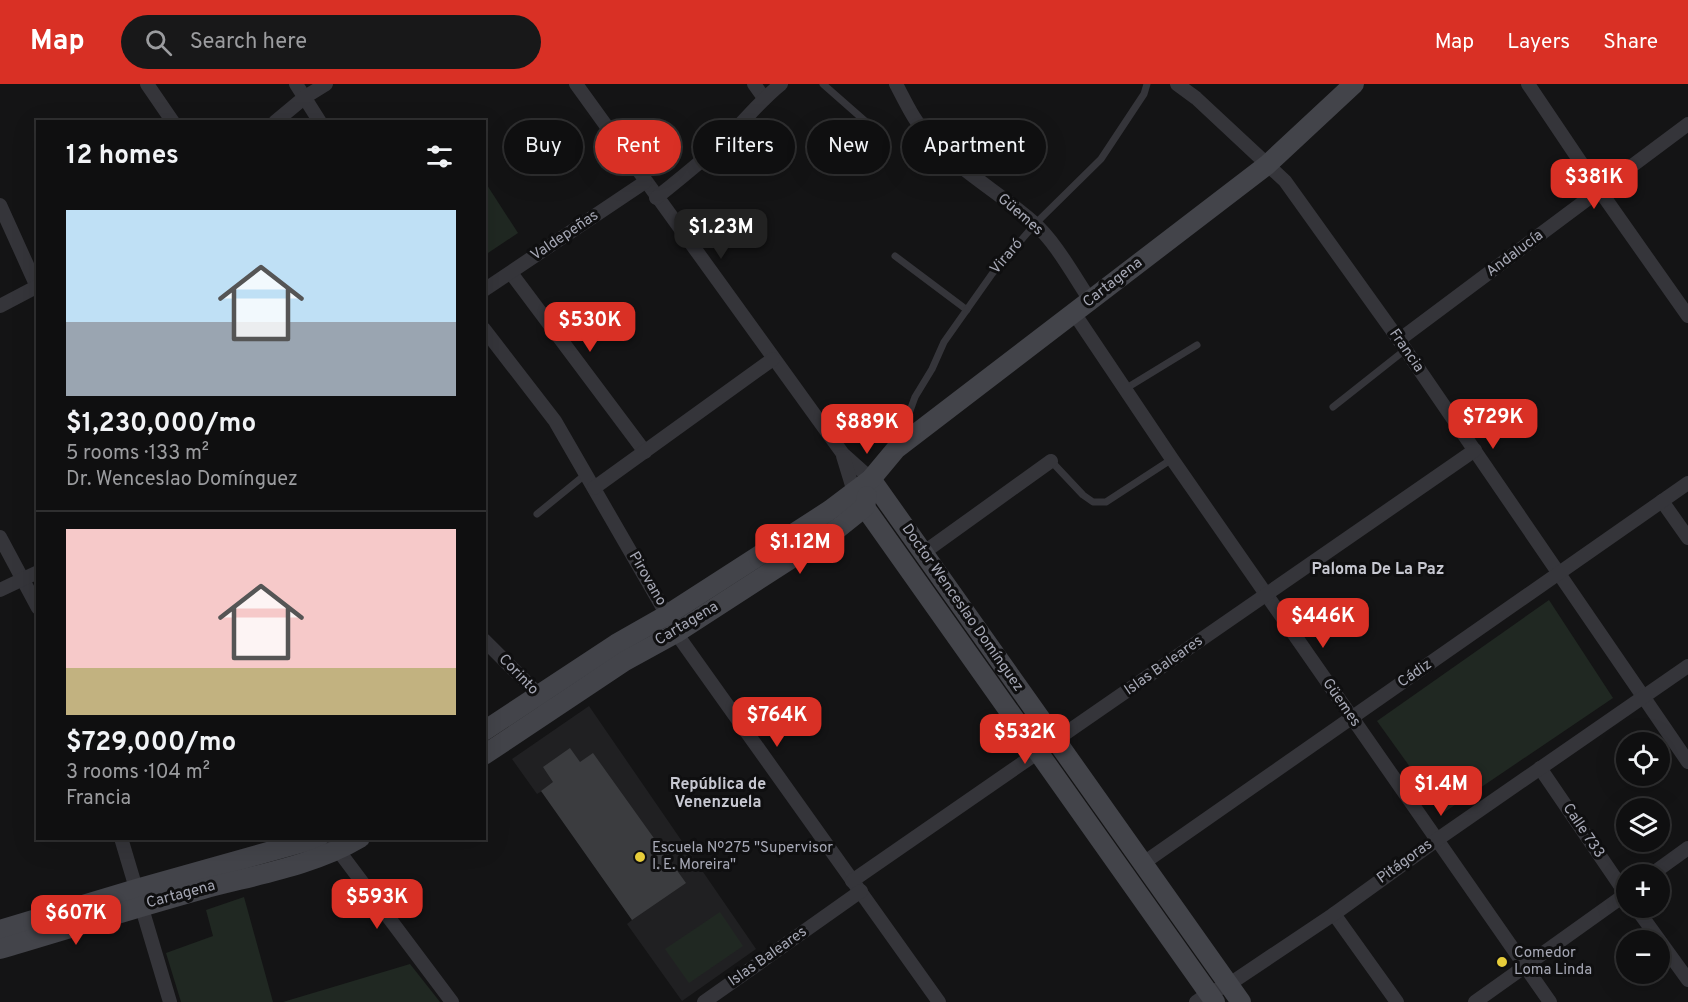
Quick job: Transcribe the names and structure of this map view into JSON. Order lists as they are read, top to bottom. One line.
{"streets":{"main road":["Cartagena","Doctor Wenceslao Domínguez"],"street":["Güemes","Valdepeñas","Andalucía","Francia","Pirovano","Islas Baleares","Cádiz","Corinto","Calle 733","Pitágoras"],"lane":["Viraró"]},"crossings":[["Güemes","Viraró"],["Güemes","Cartagena"],["Güemes","Islas Baleares"],["Güemes","Cádiz"],["Güemes","Pitágoras"],["Andalucía","Francia"],["Viraró","Cartagena"],["Cartagena","Francia"],["Cartagena","Pirovano"],["Cartagena","Doctor Wenceslao Domínguez"],["Cartagena","Corinto"],["Francia","Islas Baleares"],["Francia","Cádiz"],["Francia","Pitágoras"],["Pirovano","Islas Baleares"],["Doctor Wenceslao Domínguez","Islas Baleares"],["Doctor Wenceslao Domínguez","Cádiz"],["Doctor Wenceslao Domínguez","Pitágoras"],["Calle 733","Pitágoras"]],"districts":["Paloma De La Paz","República de Venenzuela"],"places":["Escuela Nº275 \"Supervisor I. E. Moreira\"","Comedor Loma Linda"],"page":{"header":"Map","search":"Search here","nav":["Map","Layers","Share"],"chip":["Buy","Rent","Filters","New","Apartment"],"heading":"12 homes","price":["$381K","$1.23M","$530K","$729K","$889K","$1.12M","$446K","$764K","$532K","$1.4M","$593K","$607K"],"list":[{"name":"$1,230,000/mo","note":"5 rooms · 133 m² · Dr. Wenceslao Domínguez"},{"name":"$729,000/mo","note":"3 rooms · 104 m² · Francia"}],"map_buttons":["+","−"]}}
